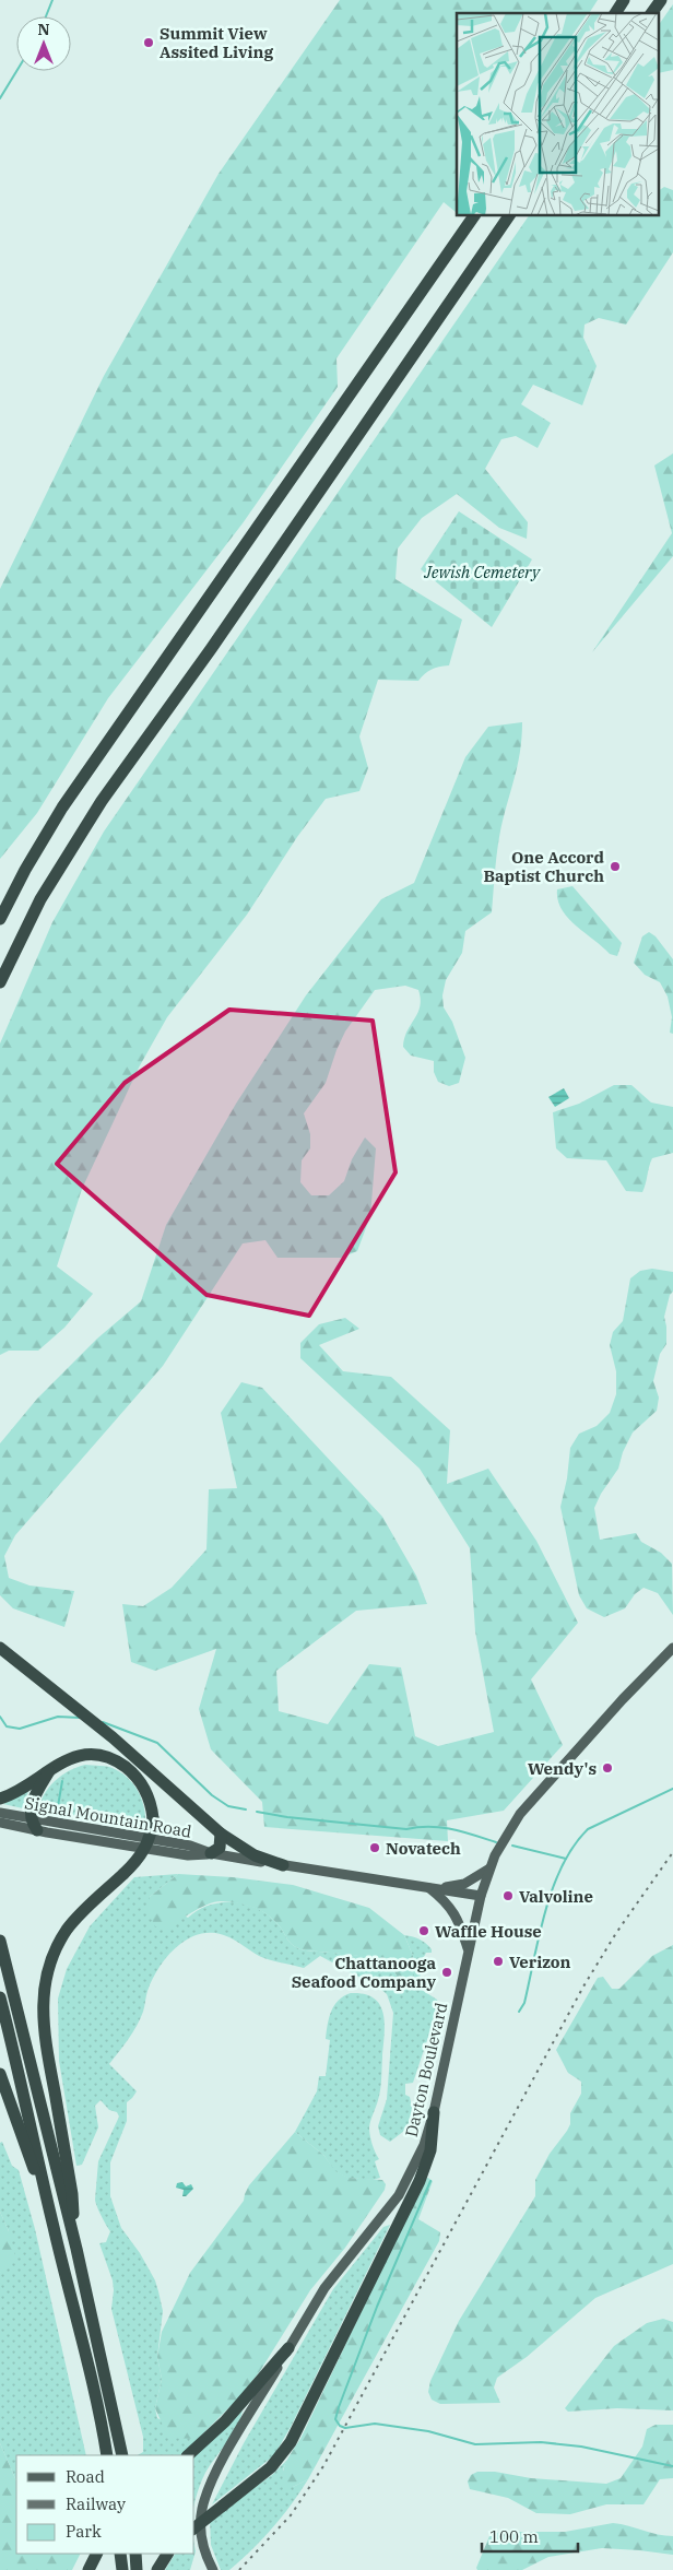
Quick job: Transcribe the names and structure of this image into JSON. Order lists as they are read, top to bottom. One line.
{"streets":{"main road":["Signal Mountain Road","Dayton Boulevard"]},"crossings":[["Signal Mountain Road","Dayton Boulevard"]],"parks":["Jewish Cemetery"],"places":["Summit View Assited Living","One Accord Baptist Church","Wendy's","Novatech","Valvoline","Waffle House","Verizon","Chattanooga Seafood Company"],"legend":["Road","Railway","Park"],"scale_bar":"100 m","north":"top"}
